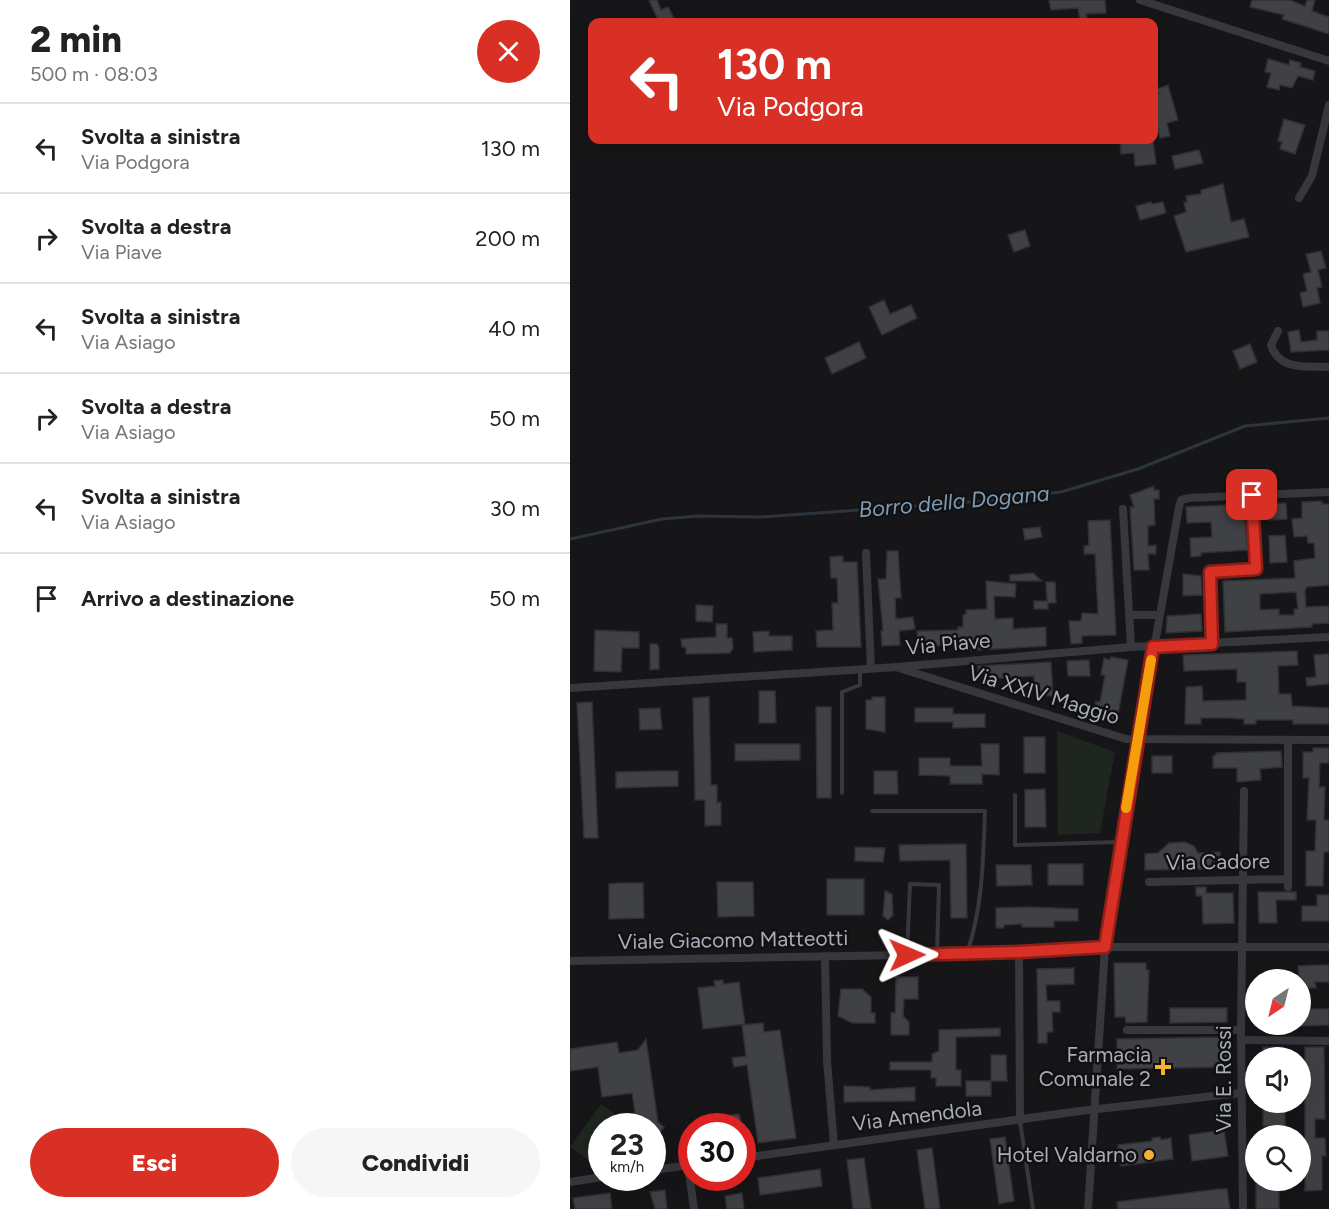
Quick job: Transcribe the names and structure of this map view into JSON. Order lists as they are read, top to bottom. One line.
{"streets":{"street":["Via Piave","Via XXIV Maggio","Via Cadore","Viale Giacomo Matteotti","Via E. Rossi","Via Amendola"]},"crossings":[["Via Piave","Via XXIV Maggio"],["Via XXIV Maggio","Via Cadore"],["Via Cadore","Via E. Rossi"],["Viale Giacomo Matteotti","Via E. Rossi"],["Via E. Rossi","Via Amendola"]],"water":["Borro della Dogana"],"places":{"health":["Farmacia Comunale 2"],"other":["Hotel Valdarno"]},"north":"bottom left","page":{"heading":["2 min","500 m · 08:03"],"turn":["130 m","Via Podgora"],"list":[{"name":"Svolta a sinistra","note":"Via Podgora","value":"130 m"},{"name":"Svolta a destra","note":"Via Piave","value":"200 m"},{"name":"Svolta a sinistra","note":"Via Asiago","value":"40 m"},{"name":"Svolta a destra","note":"Via Asiago","value":"50 m"},{"name":"Svolta a sinistra","note":"Via Asiago","value":"30 m"},{"name":"Arrivo a destinazione","value":"50 m"}],"speed":"23 km/h","limit":"30","buttons":["Esci","Condividi"]}}
